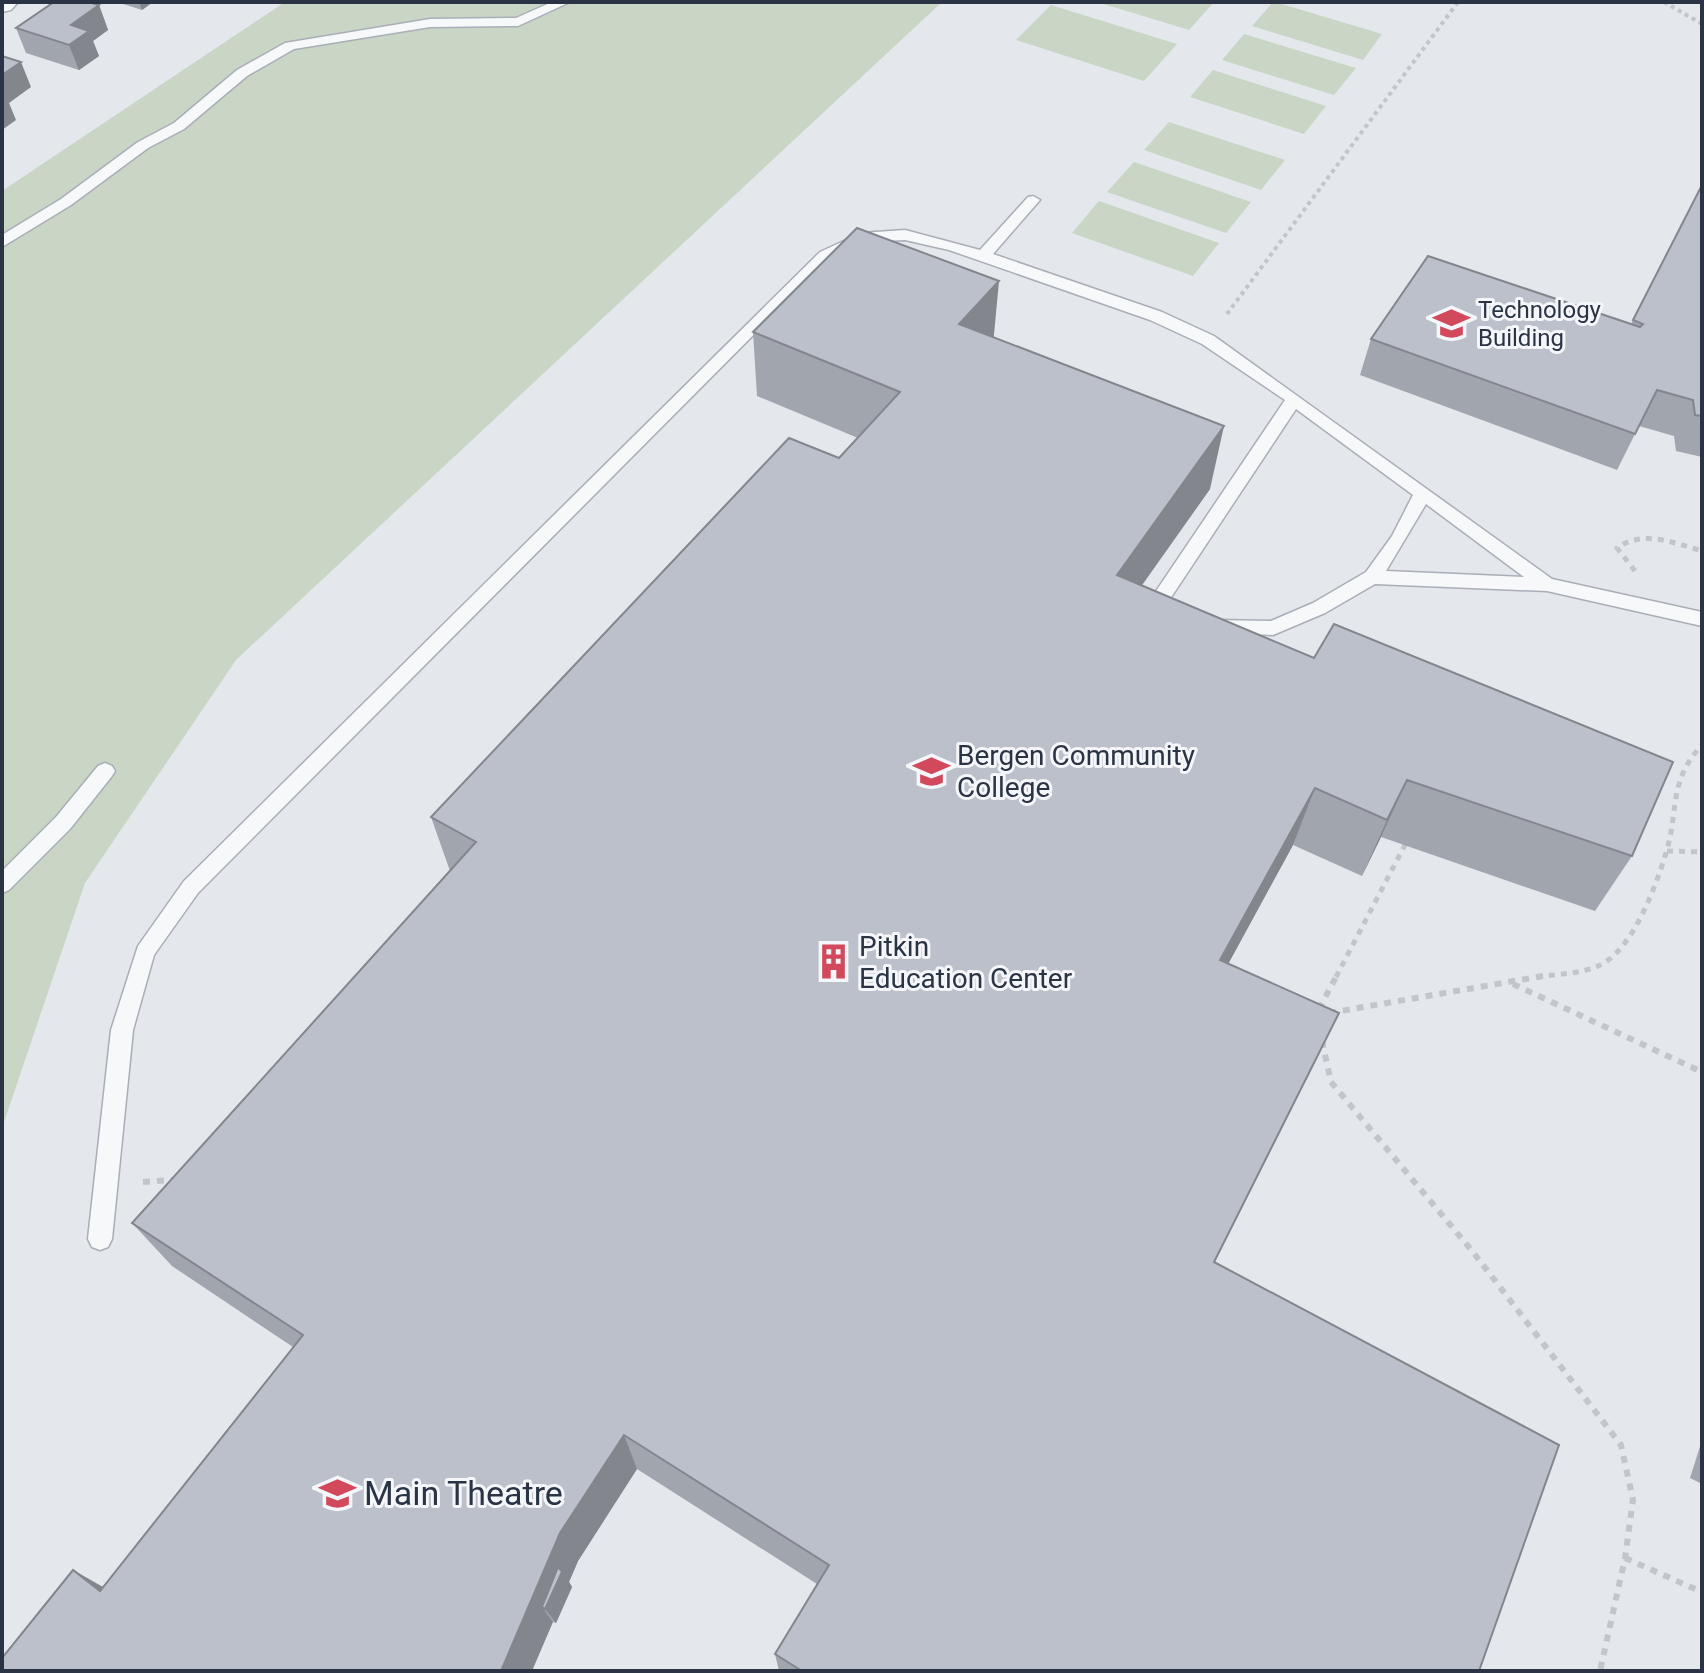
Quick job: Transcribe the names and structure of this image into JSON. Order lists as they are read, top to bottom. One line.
{"places":{"school or university":["Technology Building","Bergen Community College","Main Theatre"],"building":["Pitkin Education Center"]}}
